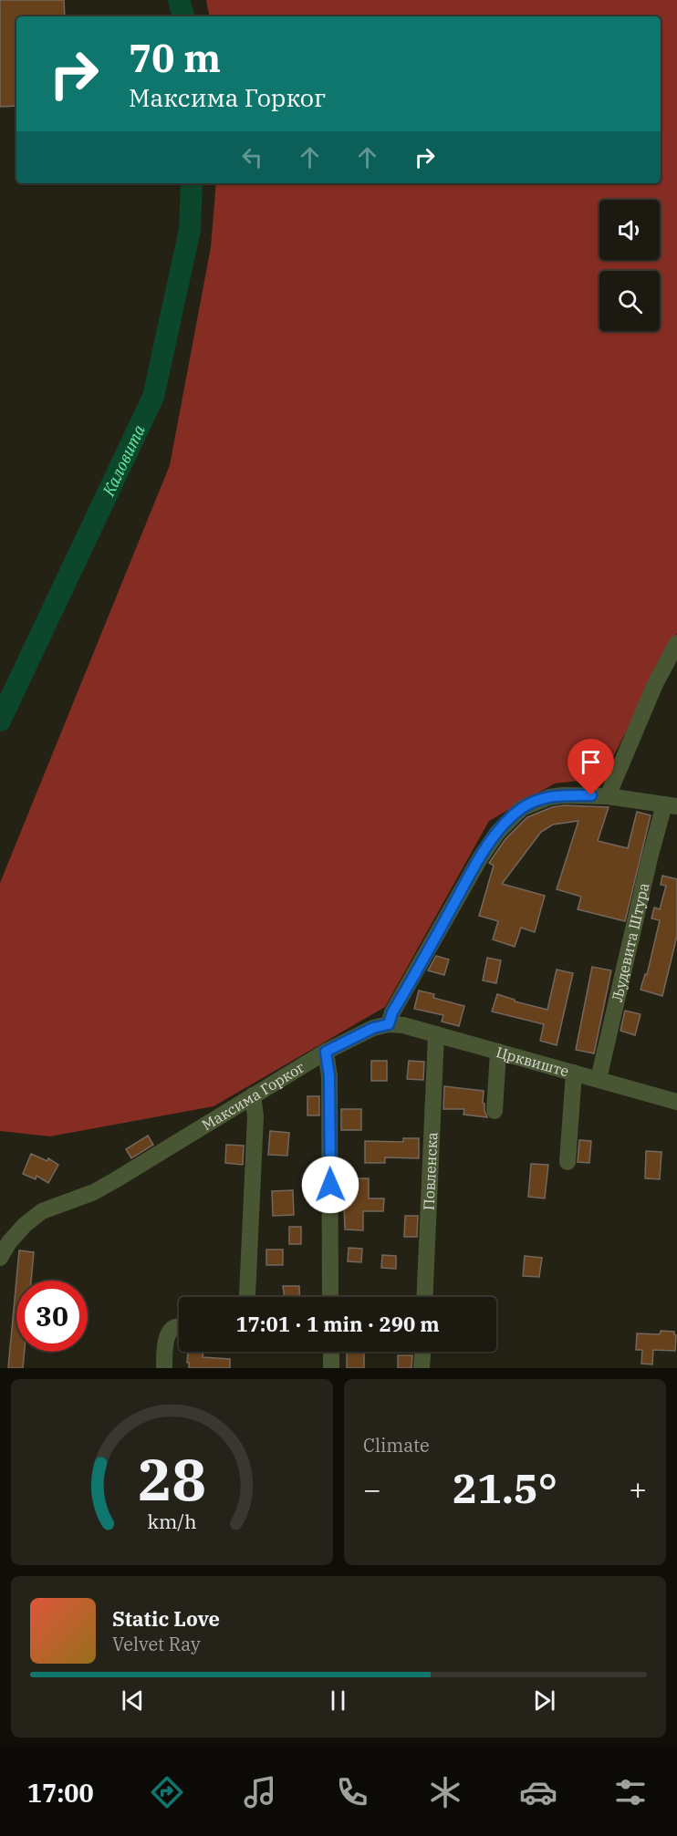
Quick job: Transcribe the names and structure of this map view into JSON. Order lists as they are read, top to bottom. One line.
{"streets":{"street":["Људевита Штура","Црквиште","Максима Горког","Повленска"]},"crossings":[["Људевита Штура","Црквиште"],["Црквиште","Максима Горког"],["Црквиште","Повленска"]],"water":["Каловита"],"page":{"turn":["70 m","Максима Горког"],"limit":"30","trip":"17:01 · 1 min · 290 m","tile":"Climate","heat":["−","21.5°","+"],"song":["Static Love","Velvet Ray"],"tabs":"17:00","gauge":["28","km/h"]}}
